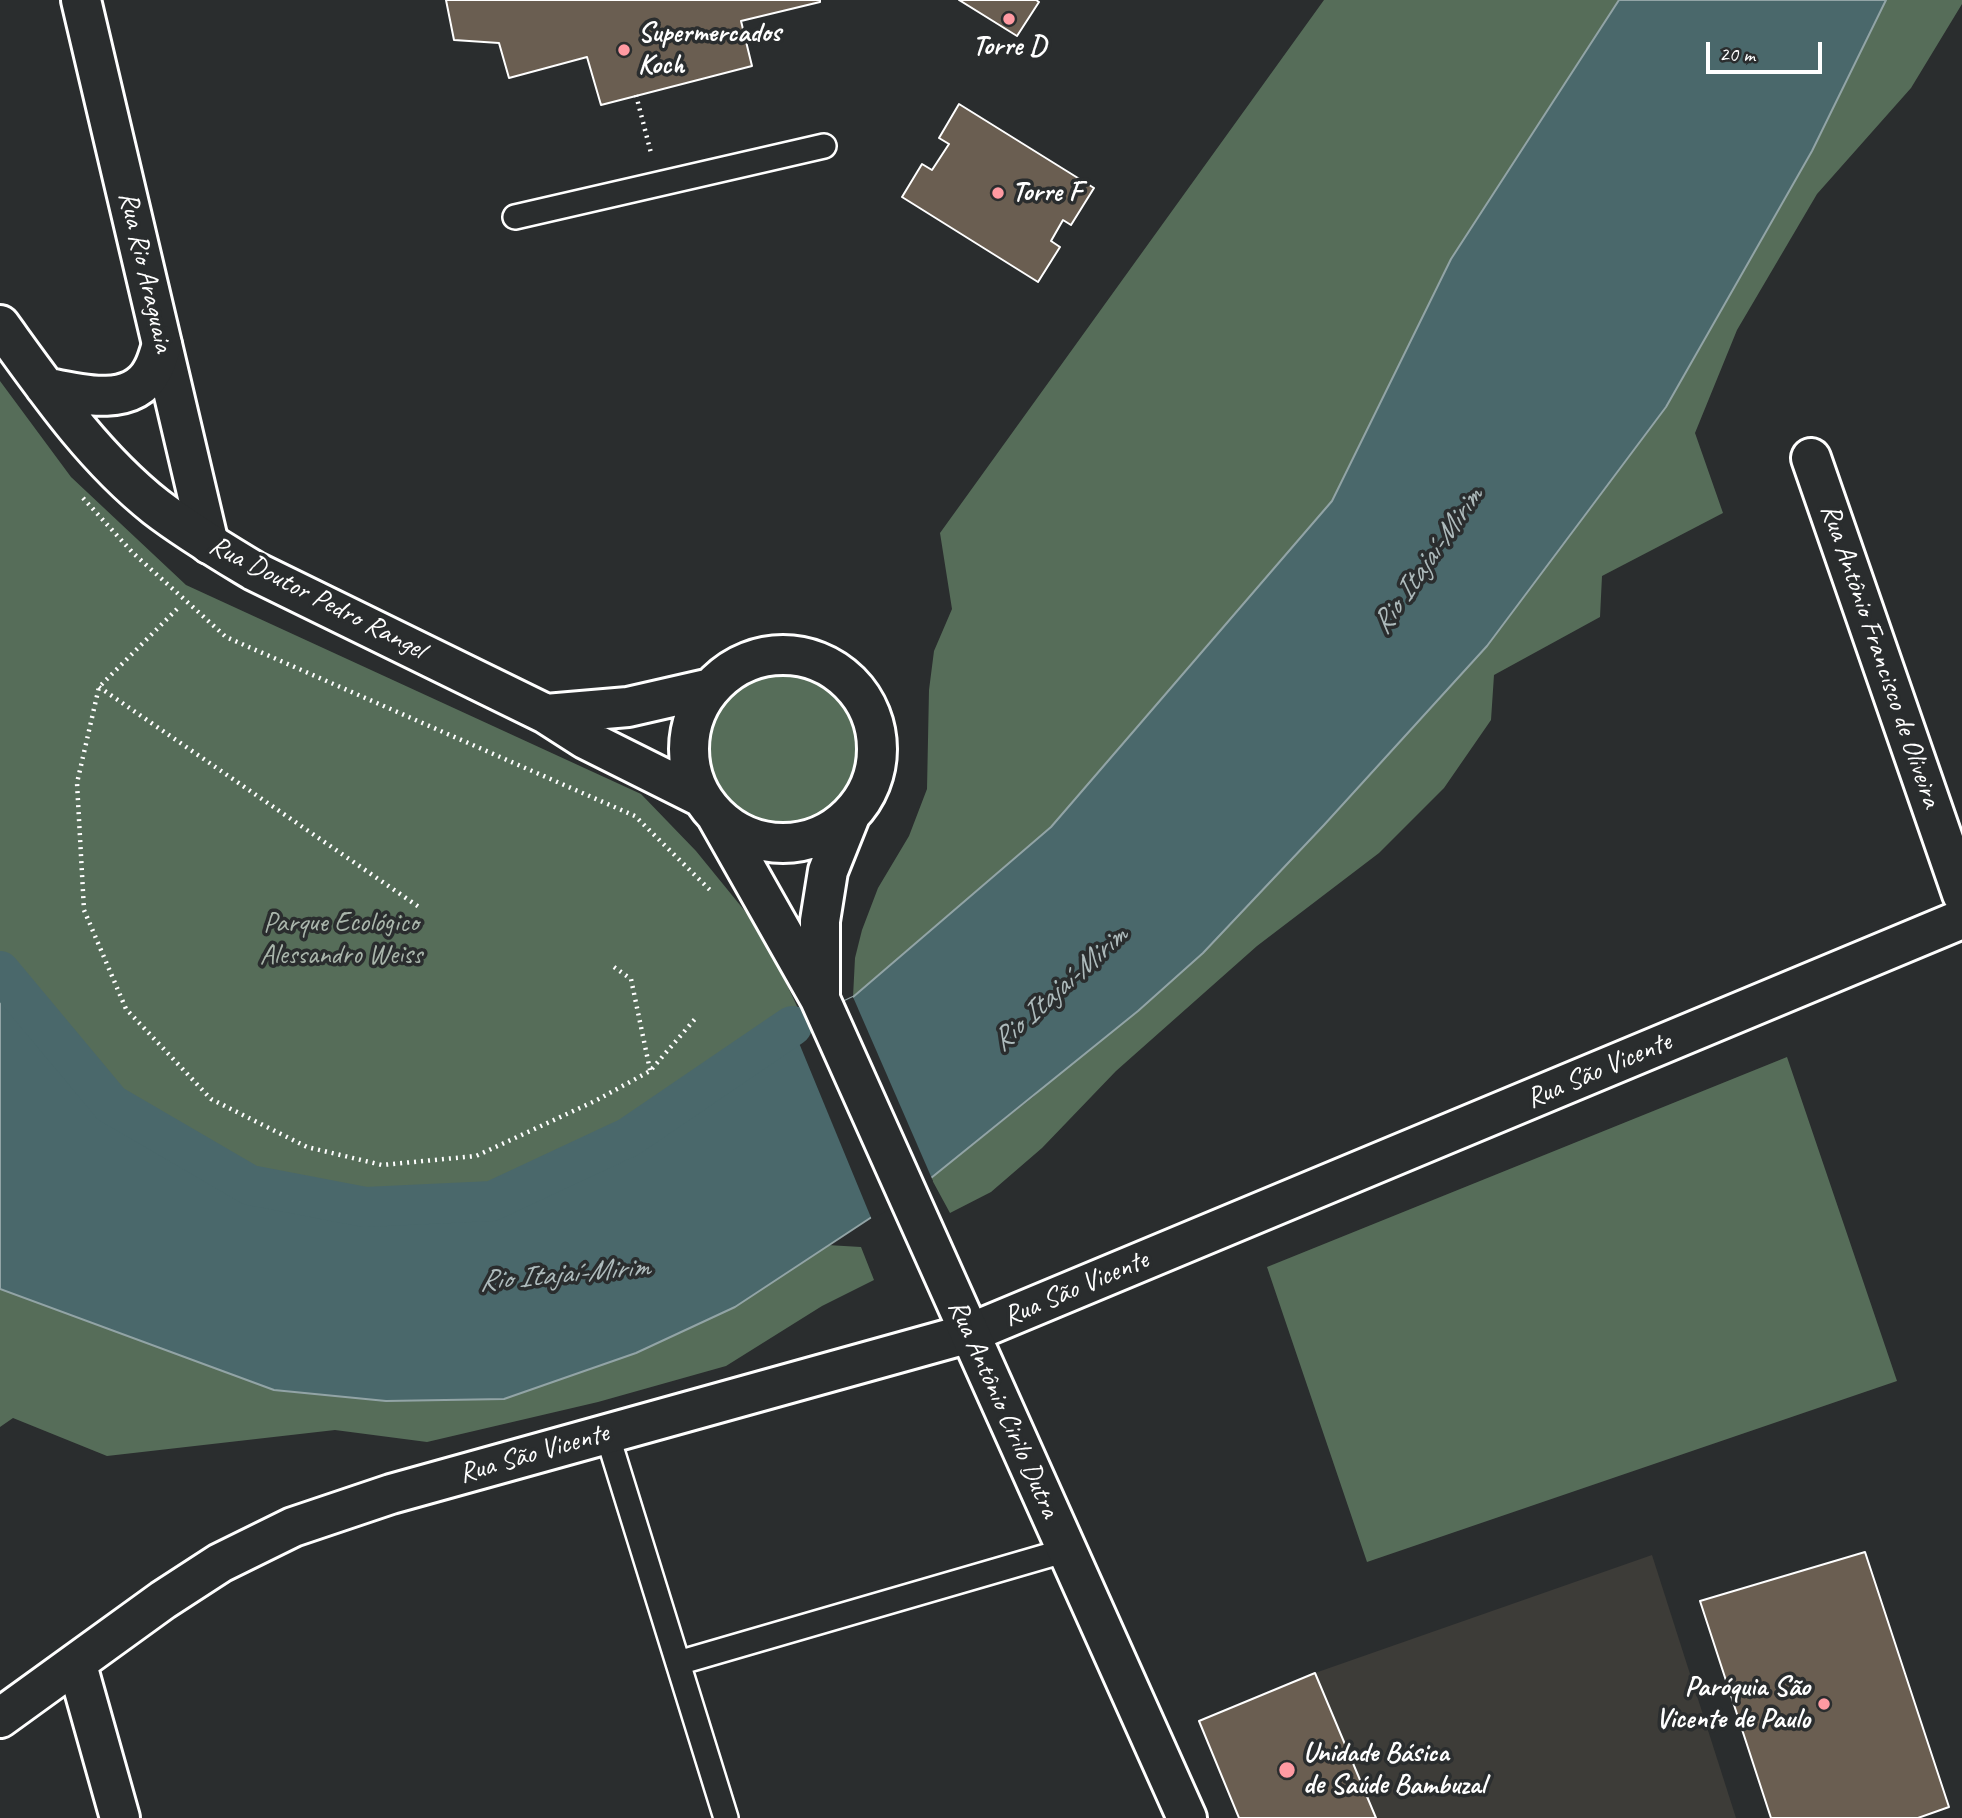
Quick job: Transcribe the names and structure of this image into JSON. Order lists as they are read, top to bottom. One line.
{"streets":{"street":["Rua Rio Araguaia","Rua Doutor Pedro Rangel","Rua Antônio Francisco de Oliveira","Rua São Vicente","Rua Antônio Cirilo Dutra"]},"crossings":[["Rua Rio Araguaia","Rua Doutor Pedro Rangel"],["Rua Doutor Pedro Rangel","Rua Antônio Cirilo Dutra"],["Rua São Vicente","Rua Antônio Cirilo Dutra"]],"water":["Rio Itajaí-Mirim"],"parks":["Parque Ecológico Alessandro Weiss"],"places":["Torre D","Supermercados Koch","Torre F","Paróquia São Vicente de Paulo","Unidade Básica de Saúde Bambuzal"],"scale_bar":"20 m"}
